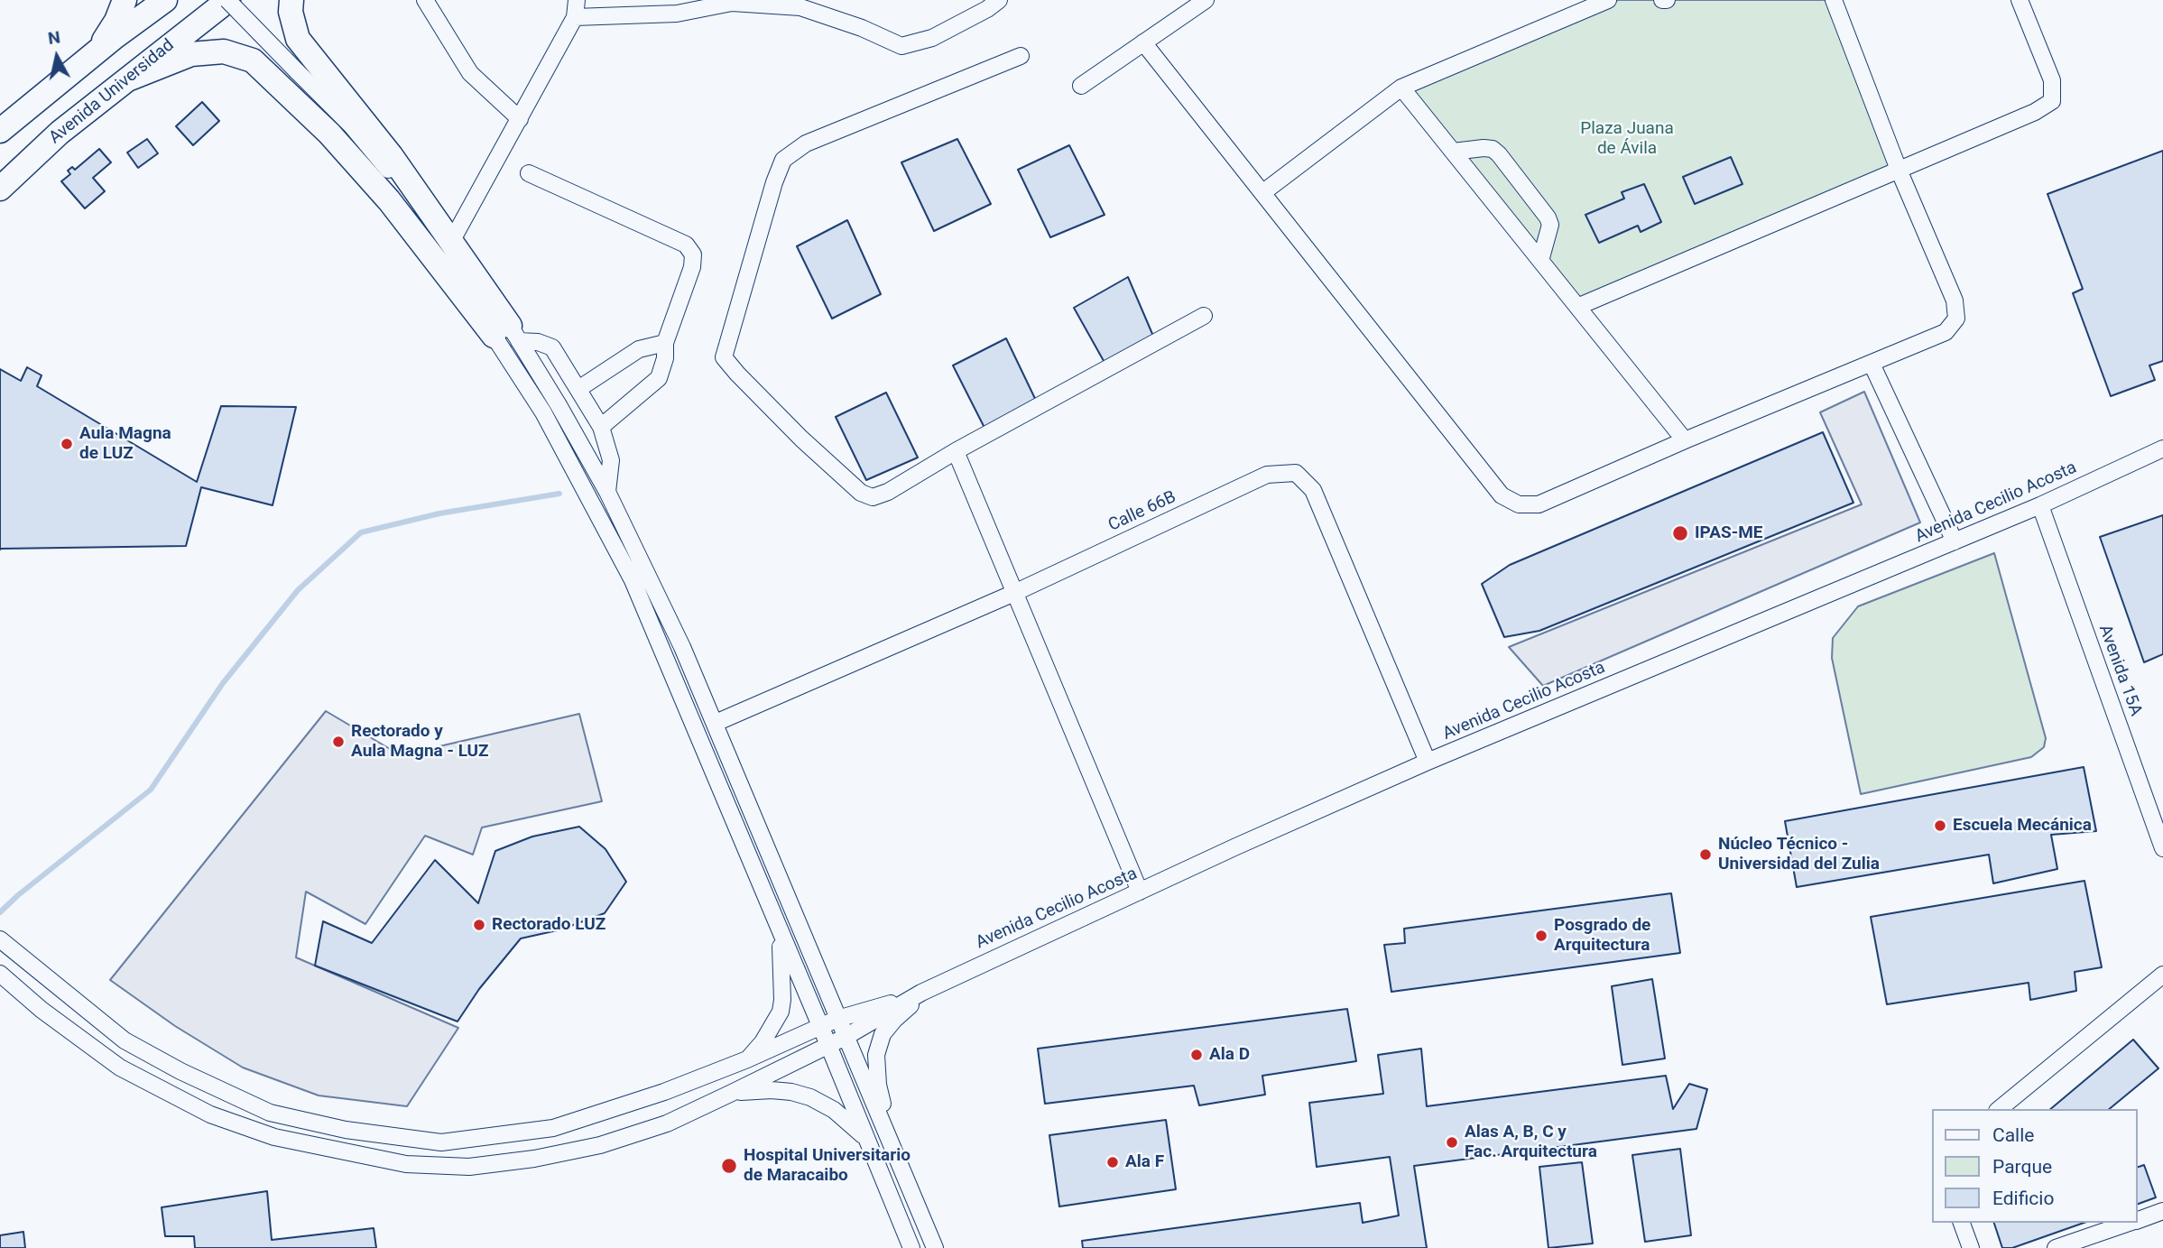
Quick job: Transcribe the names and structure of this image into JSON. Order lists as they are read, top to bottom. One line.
{"streets":{"street":["Avenida Universidad","Avenida Cecilio Acosta","Calle 66B","Avenida 15A"]},"crossings":[["Avenida Cecilio Acosta","Calle 66B"],["Avenida Cecilio Acosta","Avenida 15A"]],"parks":["Plaza Juana de Ávila"],"places":["Aula Magna de LUZ","IPAS-ME","Rectorado y Aula Magna - LUZ","Escuela Mecánica","Núcleo Técnico - Universidad del Zulia","Rectorado LUZ","Posgrado de Arquitectura","Ala D","Alas A, B, C y Fac. Arquitectura","Ala F","Hospital Universitario de Maracaibo"],"legend":["Calle","Parque","Edificio"],"north":"top"}
